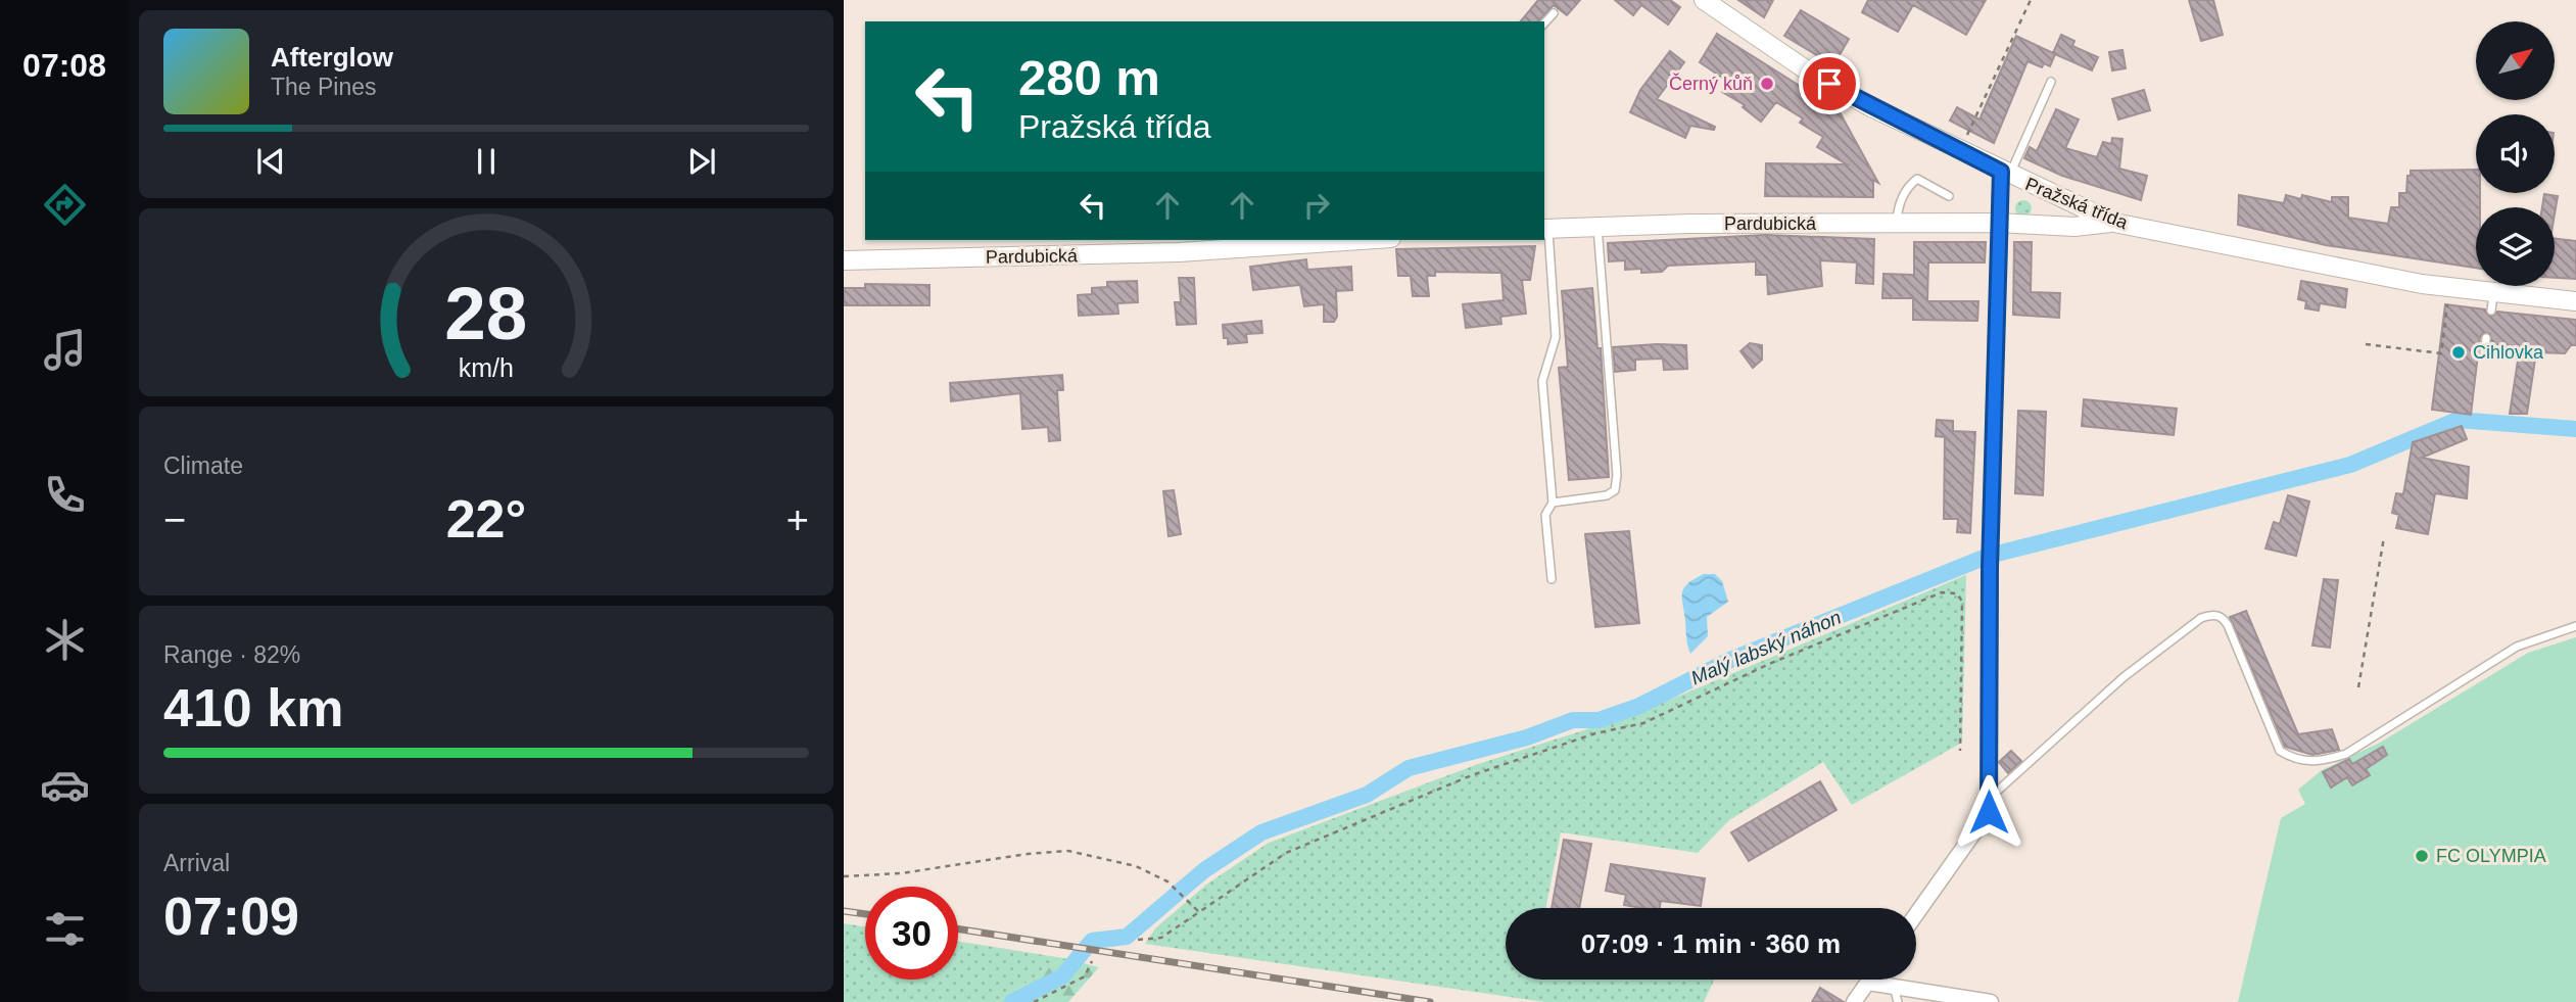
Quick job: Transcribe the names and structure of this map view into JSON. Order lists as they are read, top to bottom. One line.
{"streets":{"street":["Pražská třída","Pardubická"]},"crossings":[["Pražská třída","Pardubická"]],"water":["Malý labský náhon"],"places":["Černý kůň","Cihlovka","FC OLYMPIA"],"north":"top right","page":{"tabs":"07:08","turn":["280 m","Pražská třída"],"song":["Afterglow","The Pines"],"tile":["Climate",["Range · 82%","410 km"],["Arrival","07:09"]],"heat":["−","22°","+"],"limit":"30","trip":"07:09 · 1 min · 360 m","gauge":["28","km/h"]}}
